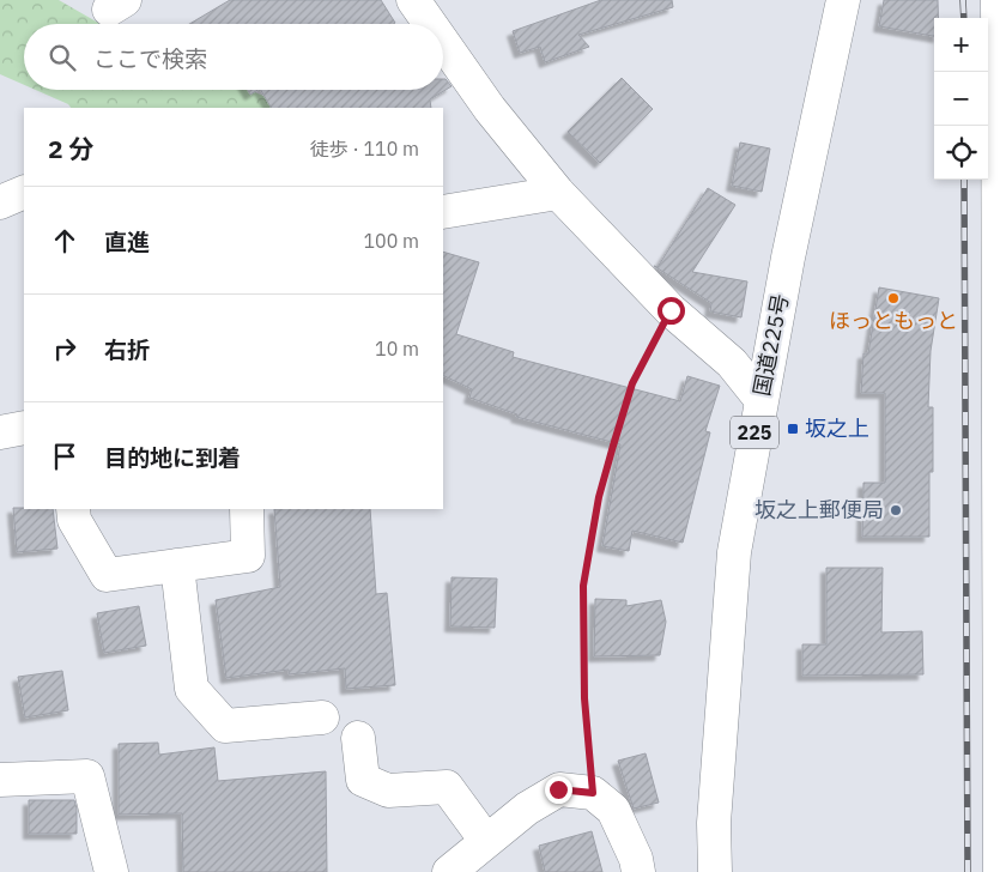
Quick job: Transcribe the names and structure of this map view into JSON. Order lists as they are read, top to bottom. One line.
{"streets":{"main road":["国道225号","225"]},"places":{"other":["ほっともっと","坂之上郵便局"],"transit":["坂之上"]},"page":{"map_buttons":["+","−"],"search":"ここで検索","heading":["2 分","徒歩 · 110 m"],"list":[["直進","100 m"],["右折","10 m"],"目的地に到着"]}}
